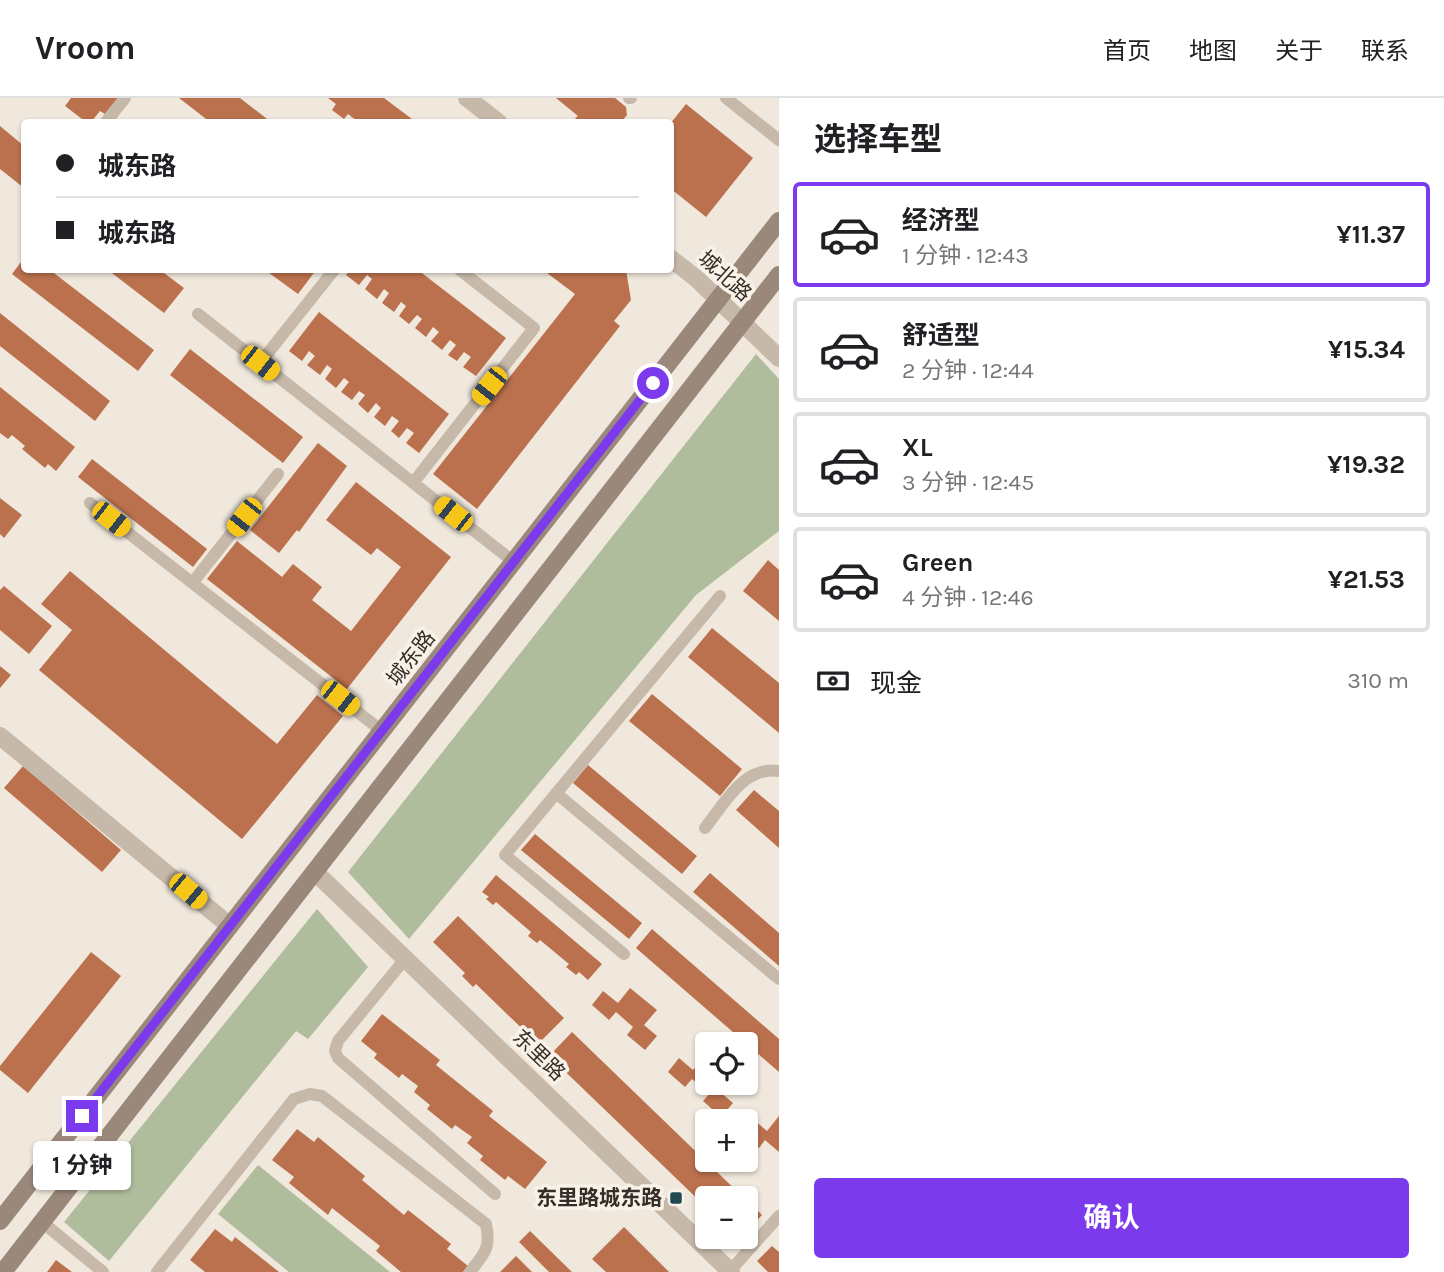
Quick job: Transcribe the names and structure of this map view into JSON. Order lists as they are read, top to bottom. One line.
{"streets":{"main road":["城东路"],"street":["城北路","东里路"]},"crossings":[["城北路","城东路"]],"places":{"transit":["东里路城东路"]},"page":{"header":"Vroom","nav":["首页","地图","关于","联系"],"heading":"选择车型","banner":["城东路","城东路"],"list":[{"name":"经济型","note":"1 分钟 · 12:43","value":"¥11.37"},{"name":"舒适型","note":"2 分钟 · 12:44","value":"¥15.34"},{"name":"XL","note":"3 分钟 · 12:45","value":"¥19.32"},{"name":"Green","note":"4 分钟 · 12:46","value":"¥21.53"}],"pay":["现金","310 m"],"map_buttons":["+","−"],"bubble":"1 分钟","buttons":"确认"}}
